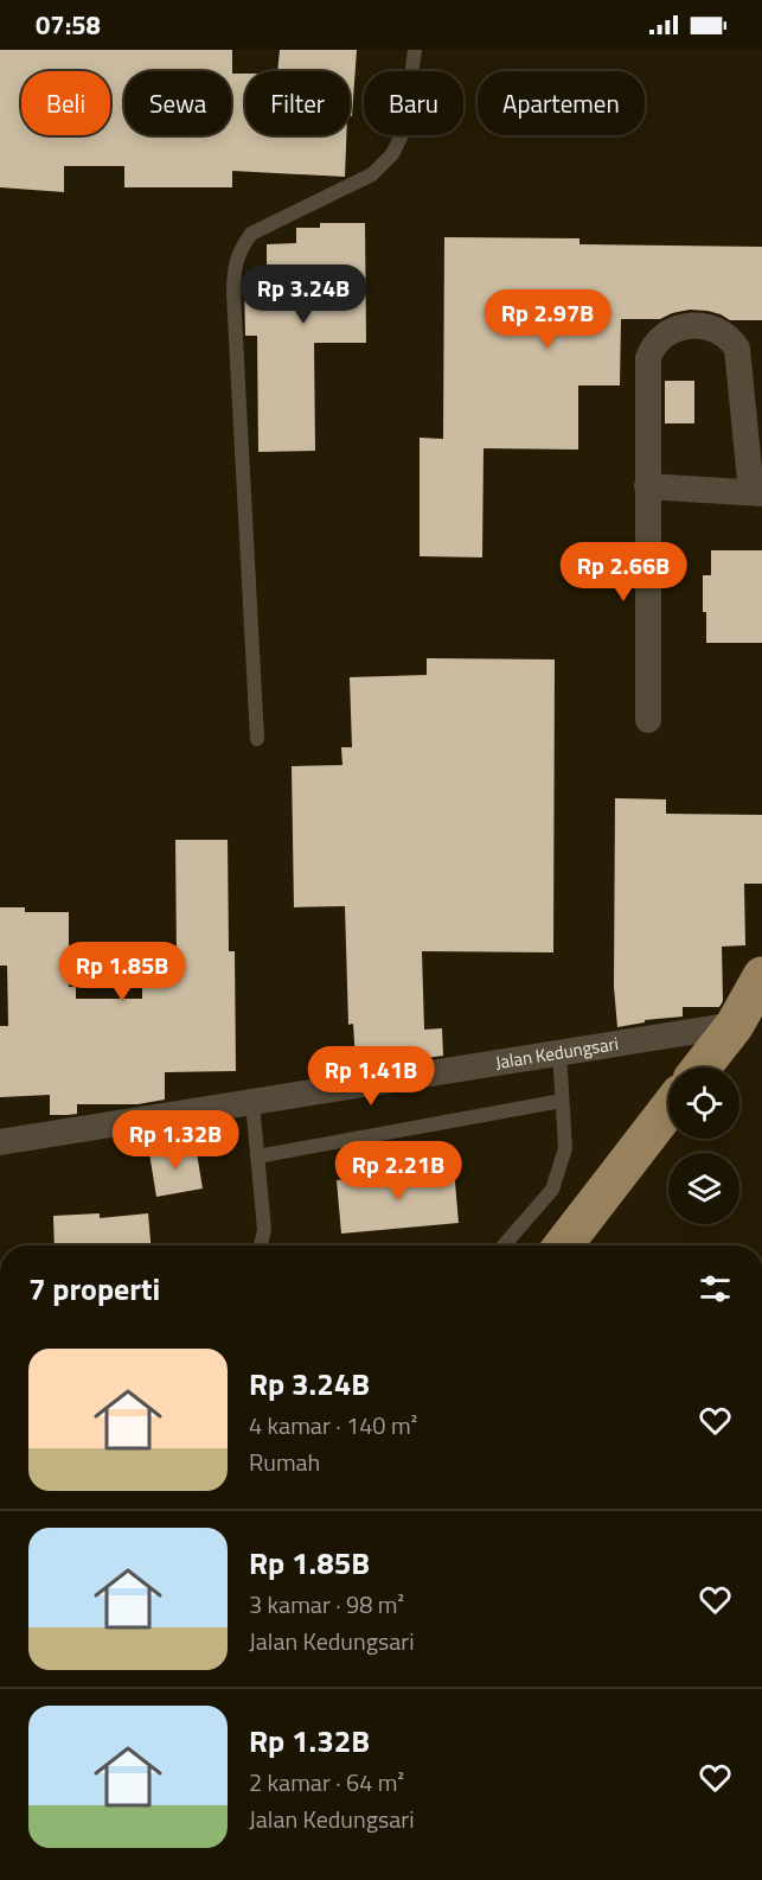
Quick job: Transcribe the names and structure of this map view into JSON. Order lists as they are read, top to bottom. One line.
{"streets":{"street":["Jalan Kedungsari"]},"page":{"status":"07:58","chip":["Beli","Sewa","Filter","Baru","Apartemen"],"price":["Rp 3.24B","Rp 2.97B","Rp 2.66B","Rp 1.85B","Rp 1.41B","Rp 1.32B","Rp 2.21B"],"heading":"7 properti","list":[{"name":"Rp 3.24B","note":"4 kamar · 140 m² · Rumah"},{"name":"Rp 1.85B","note":"3 kamar · 98 m² · Jalan Kedungsari"},{"name":"Rp 1.32B","note":"2 kamar · 64 m² · Jalan Kedungsari"}]}}
